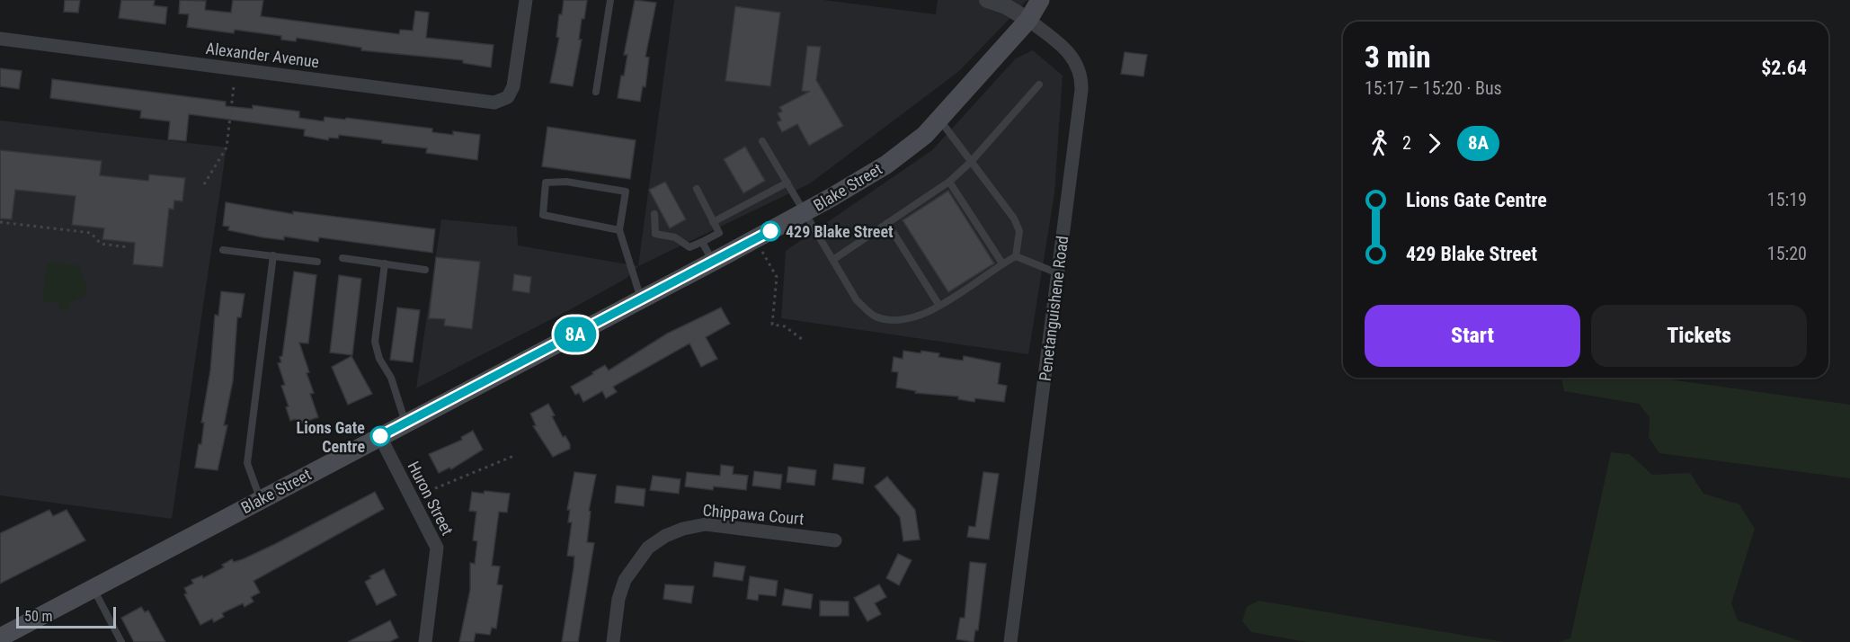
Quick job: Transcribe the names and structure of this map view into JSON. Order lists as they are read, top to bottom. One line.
{"streets":{"main road":["Blake Street"],"street":["Alexander Avenue","Penetanguishene Road","Huron Street","Chippawa Court"]},"crossings":[["Blake Street","Penetanguishene Road"],["Blake Street","Huron Street"]],"places":["429 Blake Street","Lions Gate Centre"],"lines":["bus line 8A"],"scale_bar":"50 m","page":{"on_map":"8A","heading":["3 min","15:17 – 15:20 · Bus","$2.64"],"legs":["2","8A"],"list":[{"name":"Lions Gate Centre","value":"15:19"},{"name":"429 Blake Street","value":"15:20"}],"buttons":["Start","Tickets"],"scale":"50 m"}}
